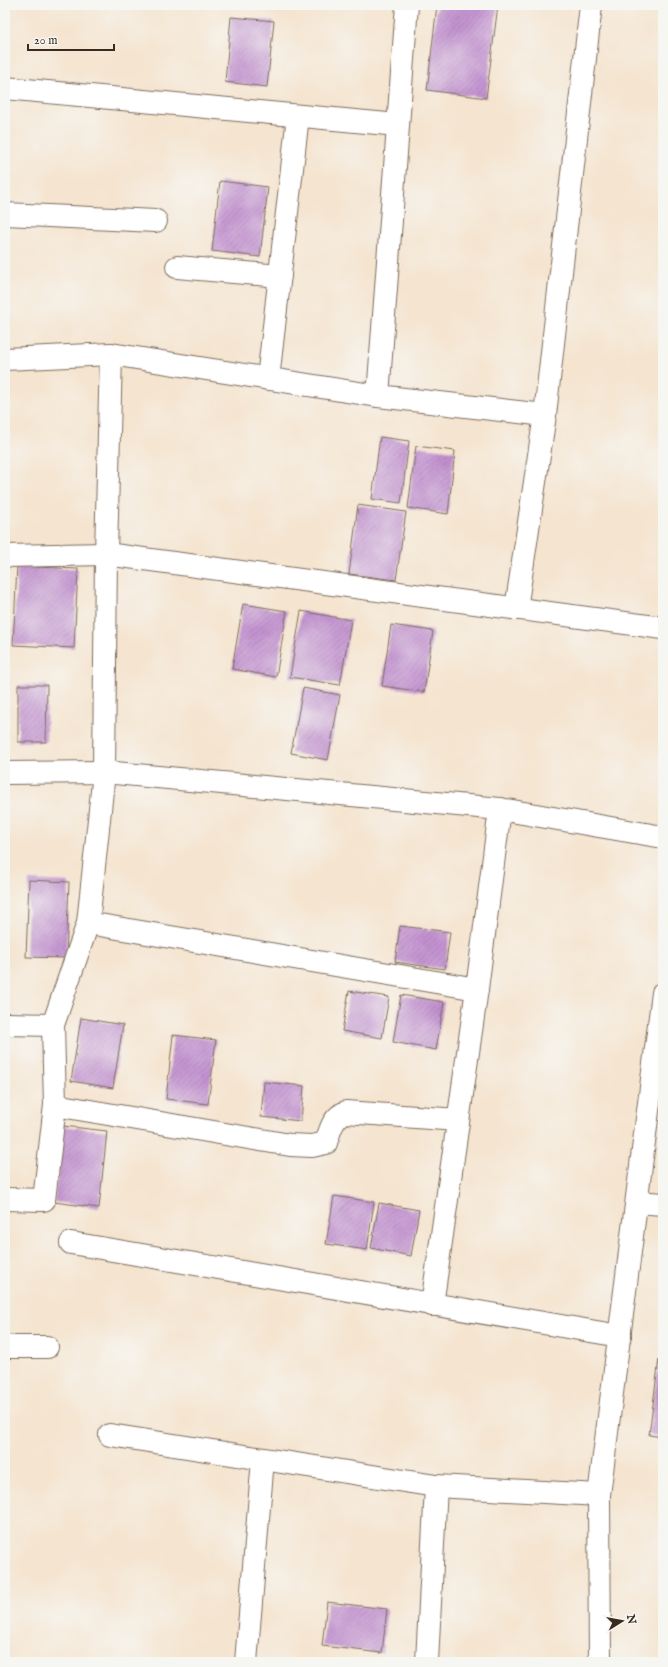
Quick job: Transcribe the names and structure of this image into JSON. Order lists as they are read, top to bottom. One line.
{"scale_bar":"20 m","north":"right"}
